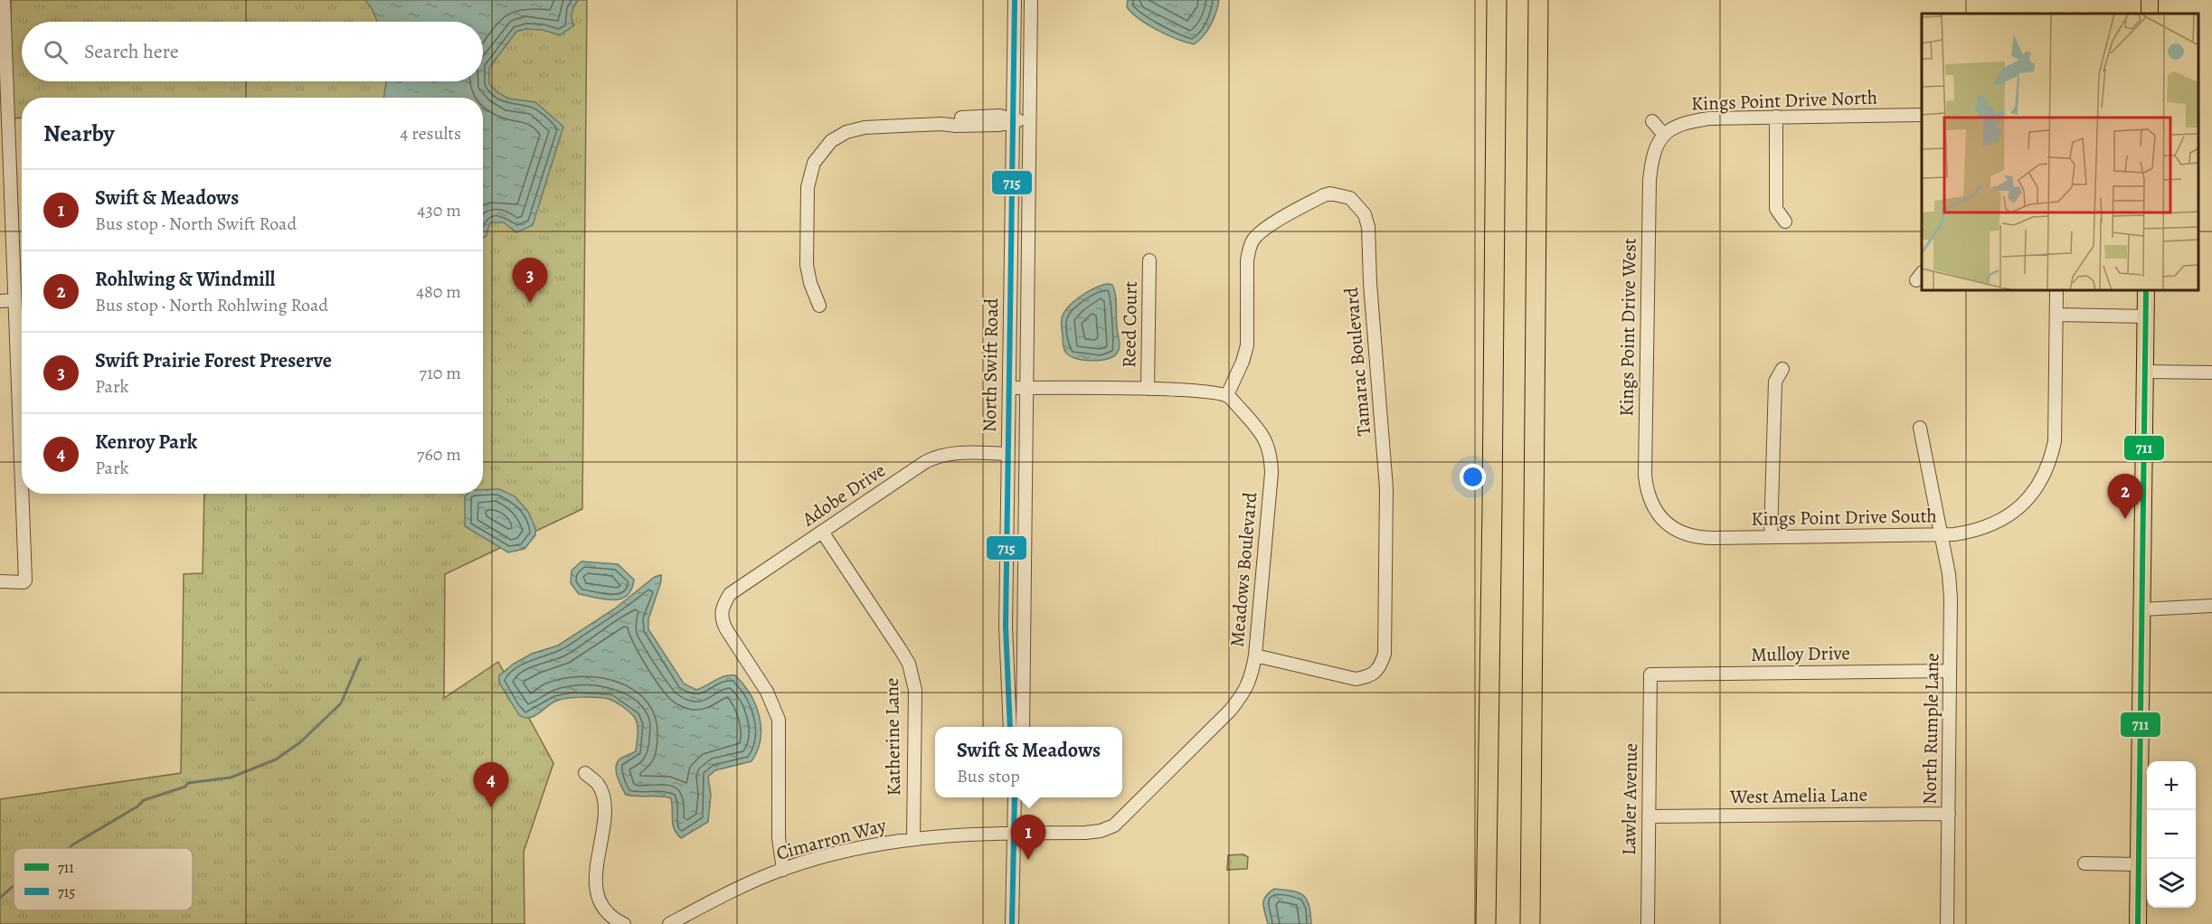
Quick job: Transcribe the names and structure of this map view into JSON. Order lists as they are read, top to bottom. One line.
{"streets":{"street":["Kings Point Drive North","Reed Court","Kings Point Drive West","Tamarac Boulevard","North Swift Road","Adobe Drive","Kings Point Drive South","Meadows Boulevard","Mulloy Drive","North Rumple Lane","Katherine Lane","West Amelia Lane","Lawler Avenue","Cimarron Way"]},"crossings":[["Kings Point Drive North","Kings Point Drive West"],["Kings Point Drive West","Kings Point Drive South"],["Tamarac Boulevard","Meadows Boulevard"],["North Swift Road","Adobe Drive"],["Adobe Drive","Katherine Lane"],["Adobe Drive","Cimarron Way"],["Kings Point Drive South","North Rumple Lane"],["Meadows Boulevard","Cimarron Way"],["Mulloy Drive","North Rumple Lane"],["Mulloy Drive","Lawler Avenue"],["North Rumple Lane","West Amelia Lane"],["Katherine Lane","Cimarron Way"],["West Amelia Lane","Lawler Avenue"]],"lines":["transit line 715","transit line 711"],"legend":["711","715"],"page":{"search":"Search here","heading":["Nearby","4 results"],"list":[{"mark":"1","name":"Swift & Meadows","note":"Bus stop · North Swift Road","value":"430 m"},{"mark":"2","name":"Rohlwing & Windmill","note":"Bus stop · North Rohlwing Road","value":"480 m"},{"mark":"3","name":"Swift Prairie Forest Preserve","note":"Park","value":"710 m"},{"mark":"4","name":"Kenroy Park","note":"Park","value":"760 m"}],"pins":["3","2","4","1"],"popup":["Swift & Meadows","Bus stop"],"map_buttons":["+","−"]}}
